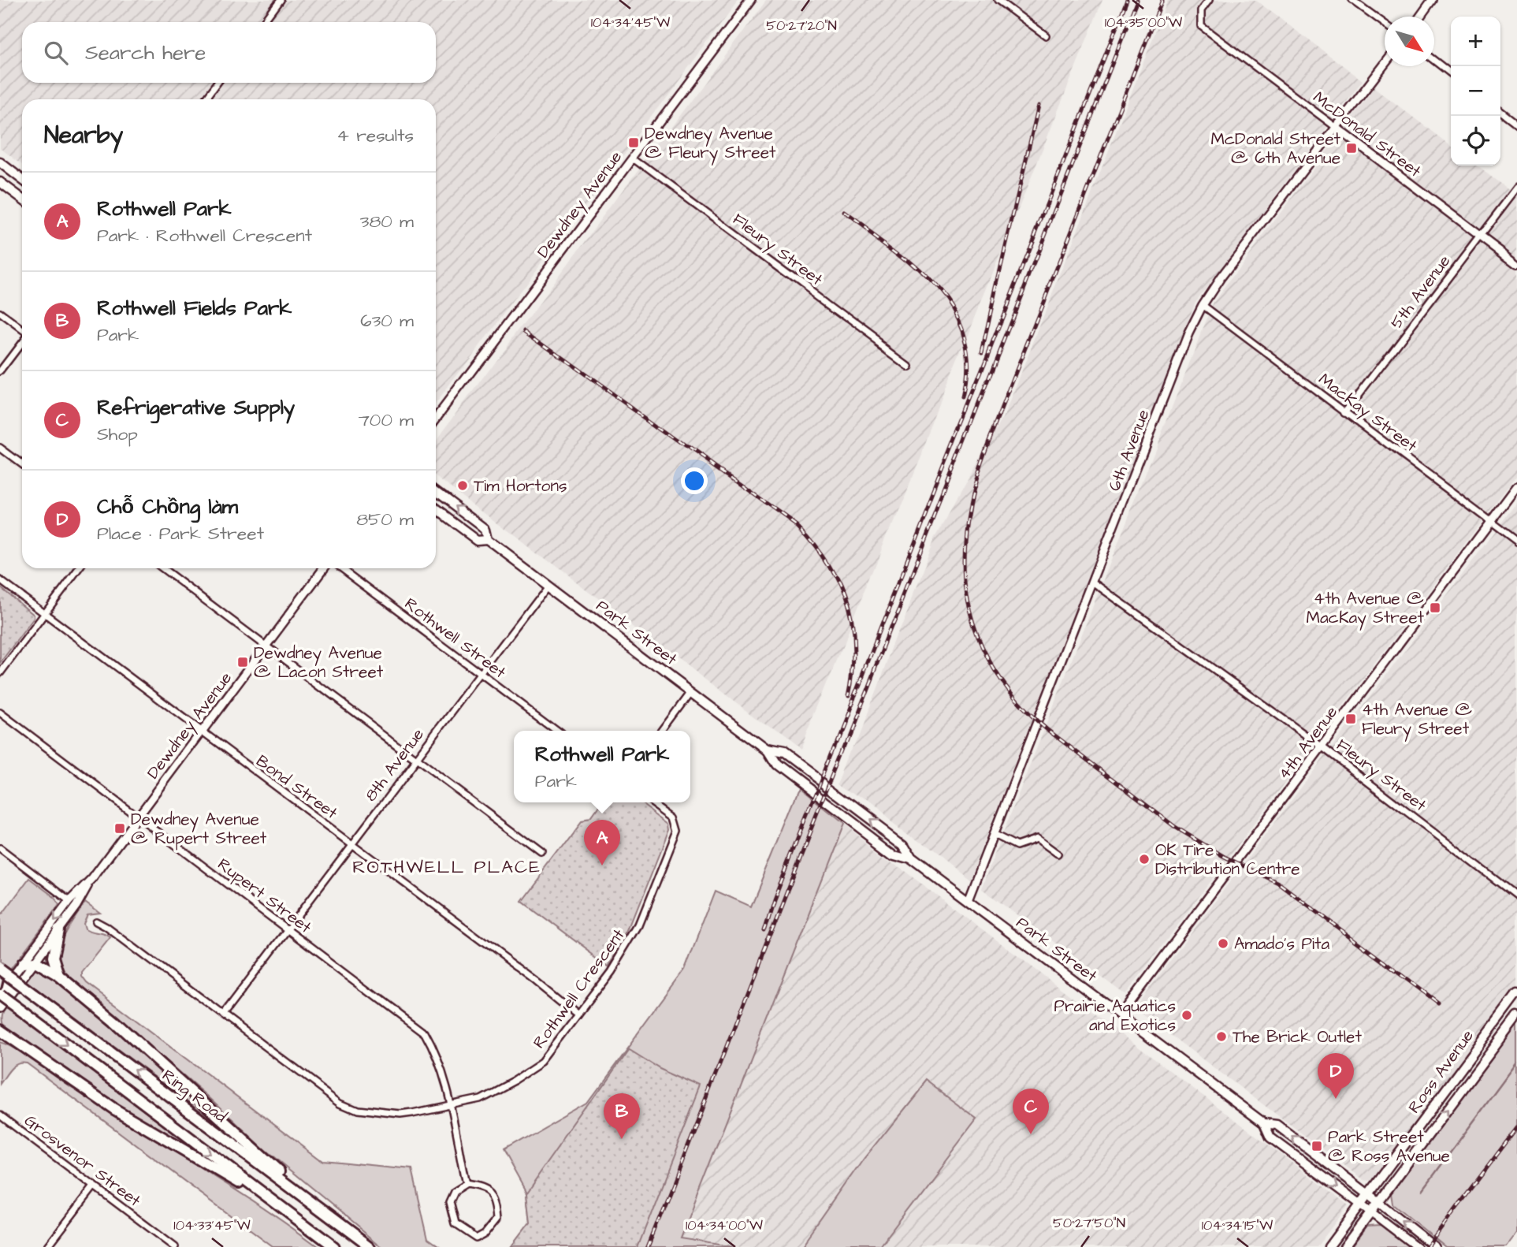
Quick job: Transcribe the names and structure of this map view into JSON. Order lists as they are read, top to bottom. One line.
{"streets":{"highway":["Ring Road"],"main road":["Park Street","Ross Avenue"],"street":["McDonald Street","Dewdney Avenue","Fleury Street","5th Avenue","MacKay Street","6th Avenue","Rothwell Street","4th Avenue","8th Avenue","Bond Street","Rupert Street","Rothwell Crescent","Grosvenor Street"]},"crossings":[["McDonald Street","5th Avenue"],["McDonald Street","6th Avenue"],["Dewdney Avenue","Fleury Street"],["Dewdney Avenue","Bond Street"],["Dewdney Avenue","Rupert Street"],["Fleury Street","6th Avenue"],["Fleury Street","4th Avenue"],["5th Avenue","MacKay Street"],["MacKay Street","6th Avenue"],["MacKay Street","4th Avenue"],["6th Avenue","Park Street"],["Park Street","4th Avenue"],["Park Street","8th Avenue"],["Park Street","Ross Avenue"],["Rothwell Street","8th Avenue"],["8th Avenue","Bond Street"],["8th Avenue","Rupert Street"],["8th Avenue","Rothwell Crescent"],["Bond Street","Rothwell Crescent"],["Rupert Street","Rothwell Crescent"]],"districts":["ROTHWELL PLACE"],"places":{"transit":["Dewdney Avenue @ Fleury Street","McDonald Street @ 6th Avenue","4th Avenue @ MacKay Street","Dewdney Avenue @ Lacon Street","4th Avenue @ Fleury Street","Dewdney Avenue @ Rupert Street","Park Street @ Ross Avenue"],"other":["Tim Hortons","OK Tire Distribution Centre","Amado's Pita","Prairie Aquatics and Exotics","The Brick Outlet"]},"north":"bottom right","page":{"map_buttons":["+","−"],"search":"Search here","heading":["Nearby","4 results"],"list":[{"mark":"A","name":"Rothwell Park","note":"Park · Rothwell Crescent","value":"380 m"},{"mark":"B","name":"Rothwell Fields Park","note":"Park","value":"630 m"},{"mark":"C","name":"Refrigerative Supply","note":"Shop","value":"700 m"},{"mark":"D","name":"Chỗ Chồng làm","note":"Place · Park Street","value":"850 m"}],"popup":["Rothwell Park","Park"],"pins":["A","D","C","B"]},"coordinates":["104°34'45\"W","104°35'00\"W","50°27'20\"N","50°27'50\"N","104°33'45\"W","104°34'00\"W","104°34'15\"W"]}
